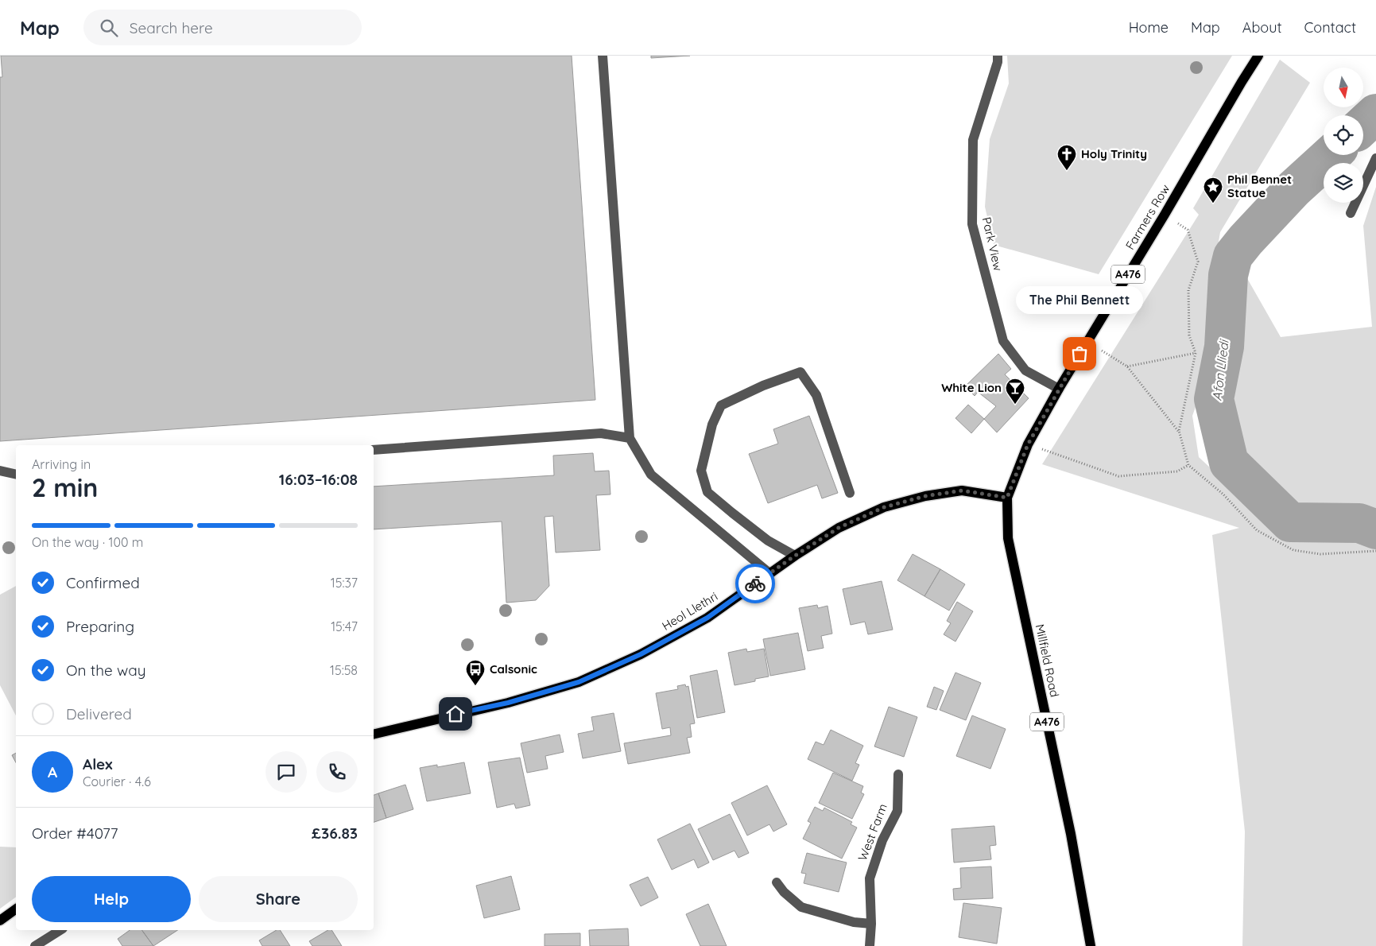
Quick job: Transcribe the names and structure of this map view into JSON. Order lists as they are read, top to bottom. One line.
{"streets":{"main road":["Farmers Row","A476","Heol Llethri","Millfield Road"],"street":["Park View","West Farm"]},"crossings":[["Farmers Row","Park View"],["Farmers Row","Heol Llethri"],["Farmers Row","Millfield Road"],["Heol Llethri","Millfield Road"]],"water":["Afon Lliedi"],"places":{"church":["Holy Trinity"],"place":["Phil Bennet Statue"],"other":["The Phil Bennett"],"bar":["White Lion"],"bus stop":["Calsonic"]},"north":"bottom","page":{"header":"Map","search":"Search here","nav":["Home","Map","About","Contact"],"bubble":"The Phil Bennett","heading":["2 min","Arriving in","16:03–16:08"],"panel":["Alex","Courier · 4.6","Order #4077","£36.83"],"bar":"On the way · 100 m","list":[["Confirmed","15:37"],["Preparing","15:47"],["On the way","15:58"],"Delivered"],"round":"A","buttons":["Help","Share"]}}
